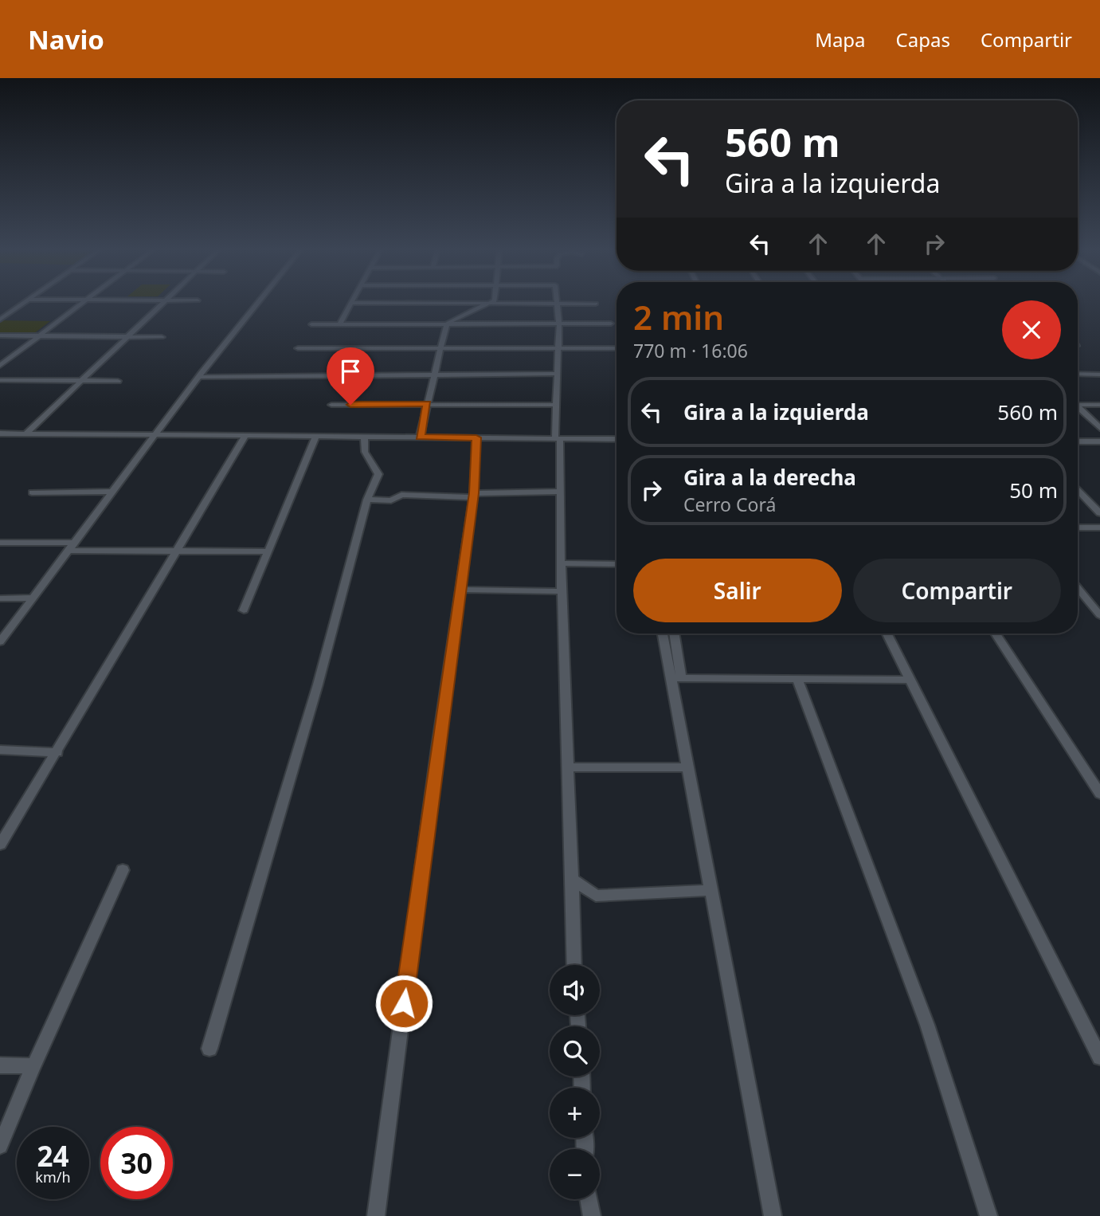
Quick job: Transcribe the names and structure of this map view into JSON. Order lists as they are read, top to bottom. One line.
{"page":{"header":"Navio","nav":["Mapa","Capas","Compartir"],"turn":["560 m","Gira a la izquierda"],"heading":["2 min","770 m · 16:06"],"list":[{"name":"Gira a la izquierda","value":"560 m"},{"name":"Gira a la derecha","note":"Cerro Corá","value":"50 m"}],"buttons":["Salir","Compartir"],"map_buttons":["+","−"],"speed":"24 km/h","limit":"30"}}
